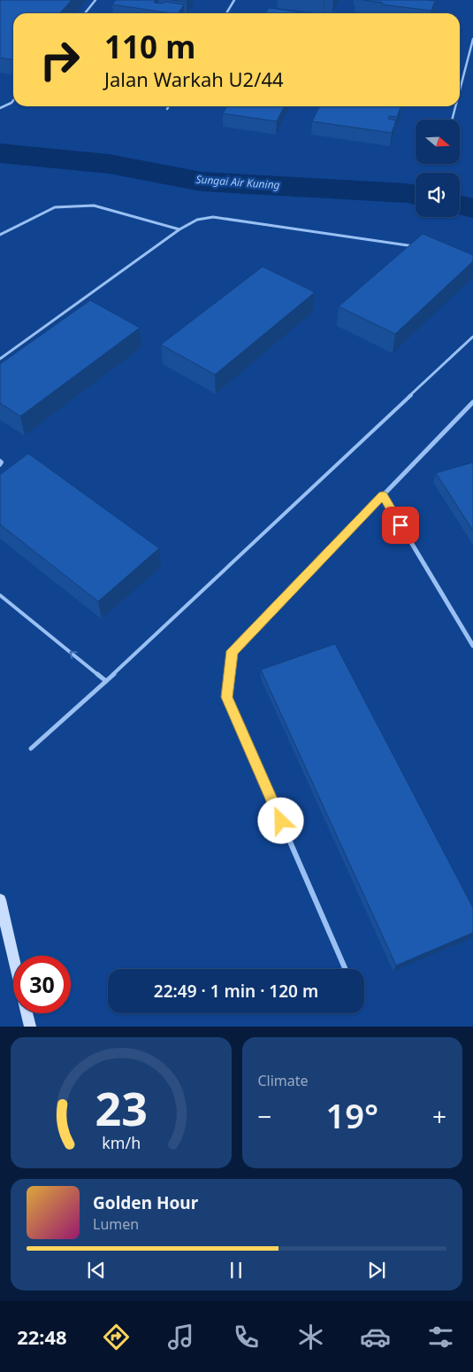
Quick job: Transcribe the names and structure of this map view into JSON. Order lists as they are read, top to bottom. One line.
{"water":["Sungai Air Kuning"],"north":"right","page":{"turn":["110 m","Jalan Warkah U2/44"],"limit":"30","trip":"22:49 · 1 min · 120 m","tile":"Climate","heat":["−","19°","+"],"song":["Golden Hour","Lumen"],"tabs":"22:48","gauge":["23","km/h"]}}
